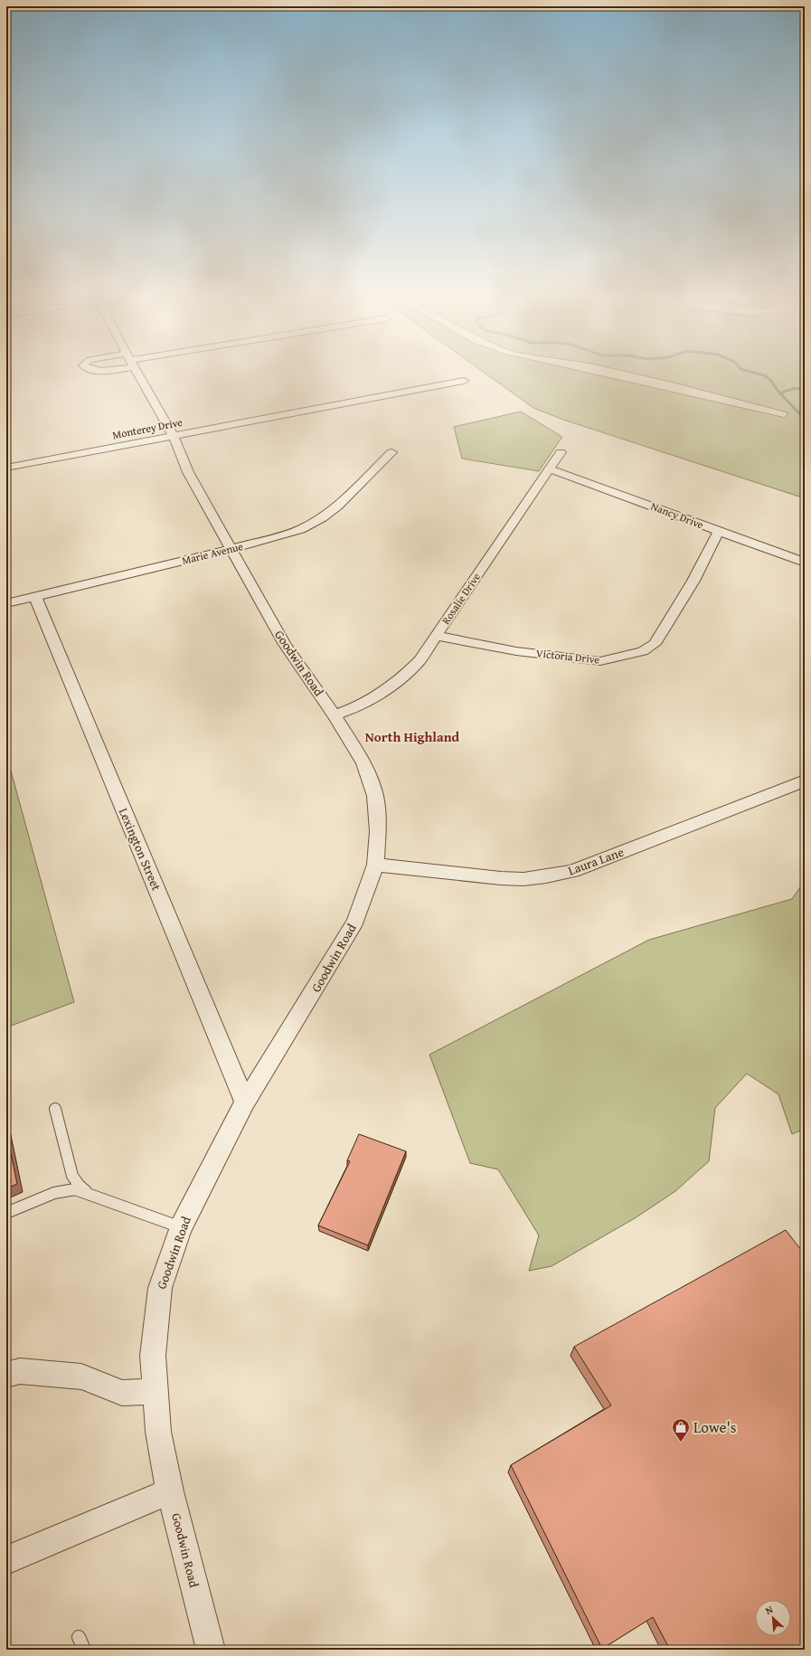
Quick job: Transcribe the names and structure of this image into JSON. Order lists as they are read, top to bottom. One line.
{"streets":{"street":["Monterey Drive","Nancy Drive","Marie Avenue","Rosalie Drive","Victoria Drive","Goodwin Road","Lexington Street","Laura Lane"]},"crossings":[["Monterey Drive","Goodwin Road"],["Nancy Drive","Rosalie Drive"],["Nancy Drive","Victoria Drive"],["Marie Avenue","Goodwin Road"],["Marie Avenue","Lexington Street"],["Rosalie Drive","Victoria Drive"],["Rosalie Drive","Goodwin Road"],["Goodwin Road","Lexington Street"],["Goodwin Road","Laura Lane"]],"districts":["North Highland"],"places":{"shop":["Lowe's"]},"north":"top left"}
